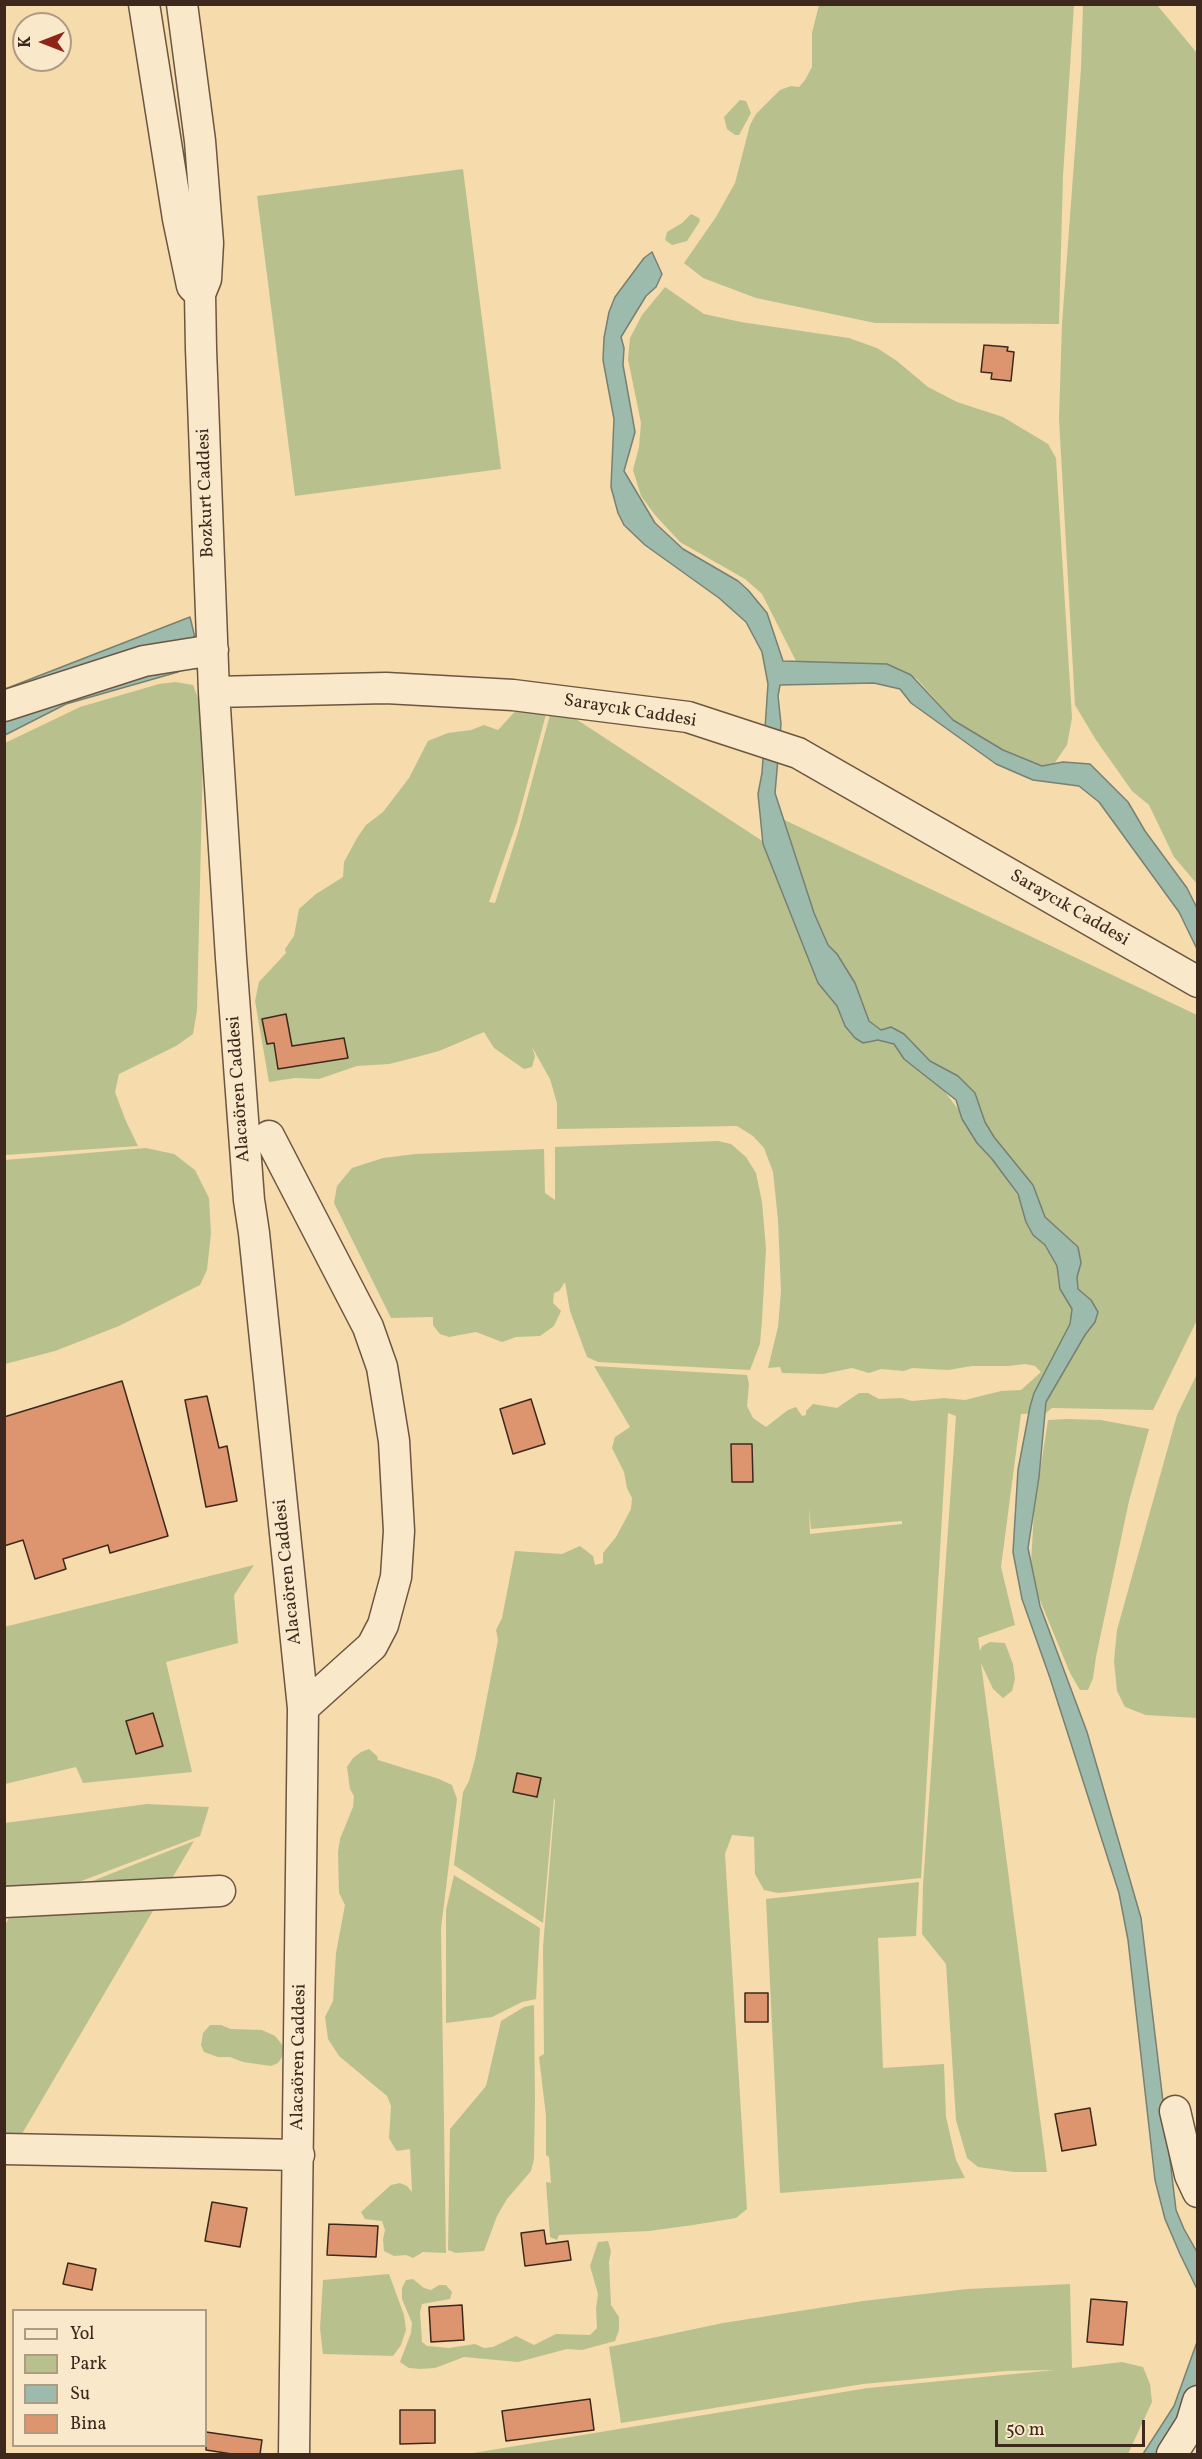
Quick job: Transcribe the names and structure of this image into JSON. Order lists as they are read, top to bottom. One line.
{"streets":{"street":["Bozkurt Caddesi","Saraycık Caddesi","Alacaören Caddesi"]},"crossings":[["Bozkurt Caddesi","Saraycık Caddesi"],["Bozkurt Caddesi","Alacaören Caddesi"],["Saraycık Caddesi","Alacaören Caddesi"]],"legend":["Yol","Park","Su","Bina"],"scale_bar":"50 m","north":"left"}
